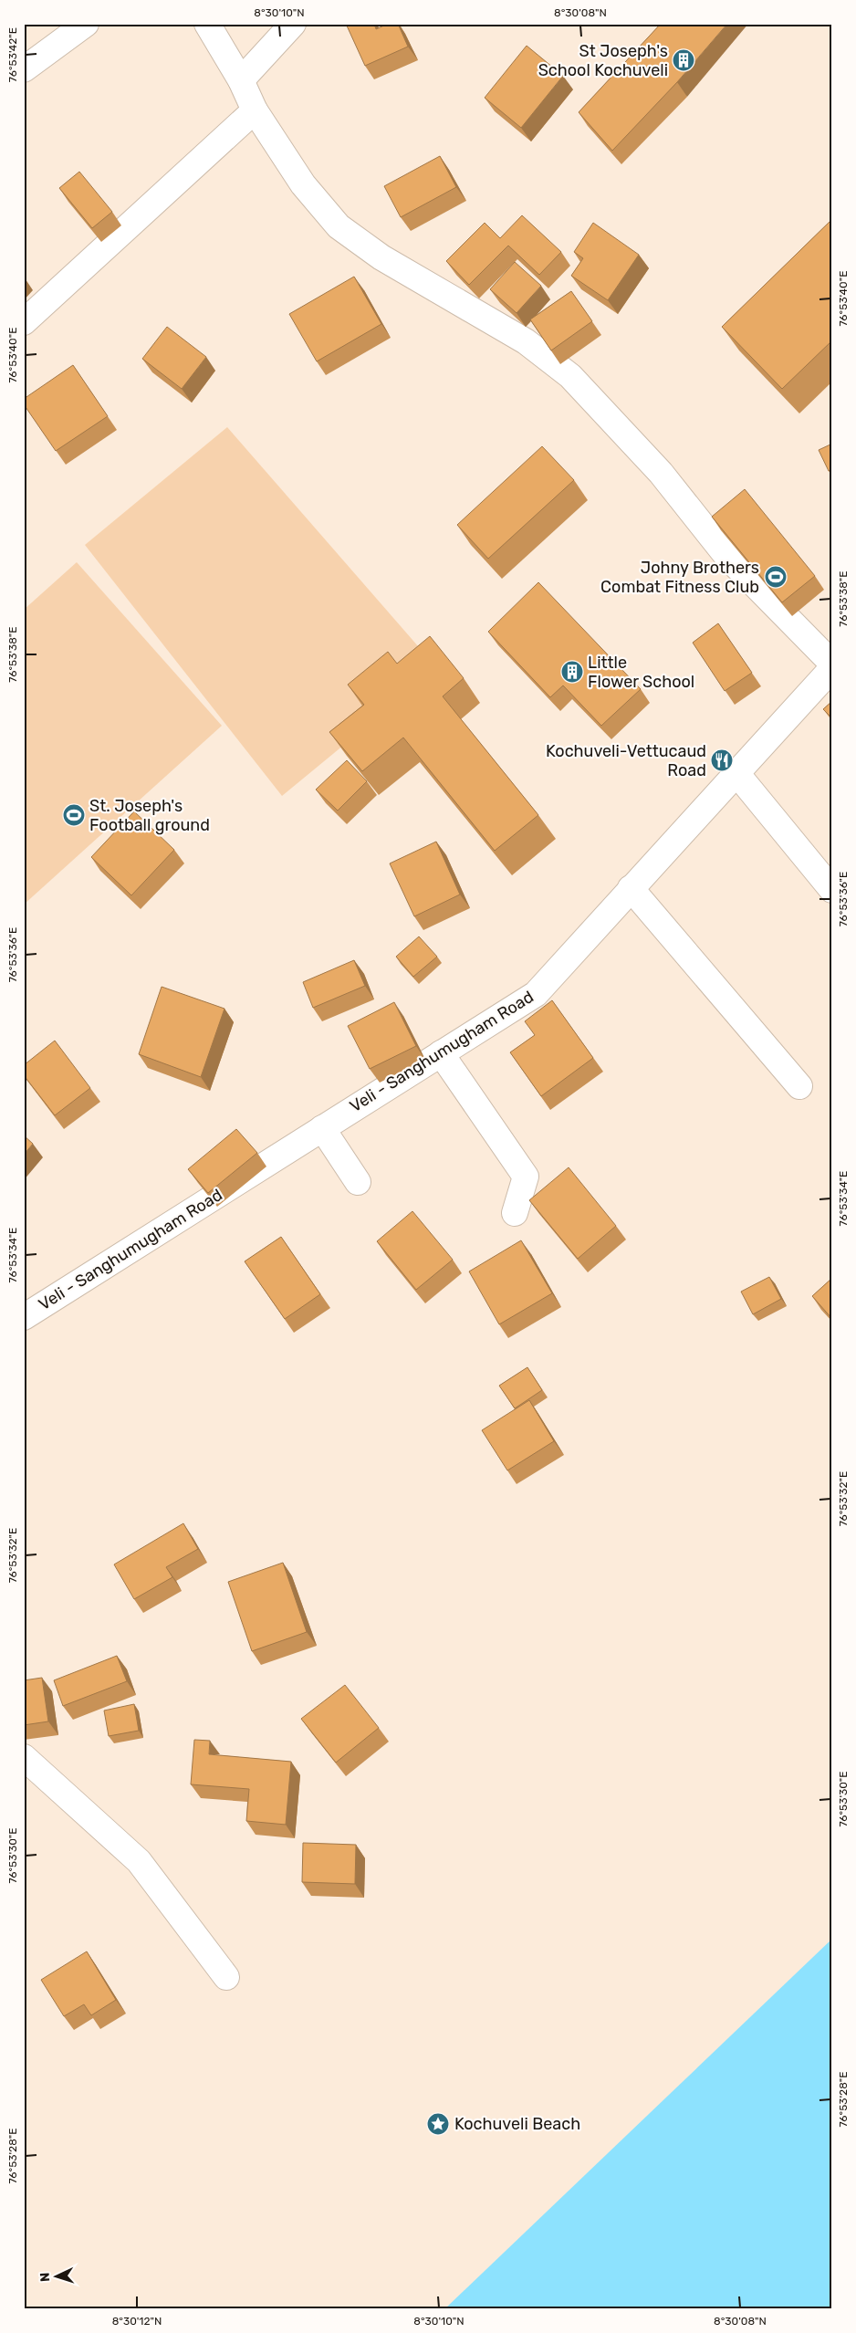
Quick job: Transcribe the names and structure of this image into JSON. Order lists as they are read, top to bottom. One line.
{"streets":{"street":["Veli - Sanghumugham Road"]},"places":{"building":["St Joseph's School Kochuveli","Little Flower School"],"sports":["Johny Brothers Combat Fitness Club","St. Joseph's Football ground"],"restaurant":["Kochuveli-Vettucaud Road"],"place":["Kochuveli Beach"]},"north":"left","coordinates":["8°30'10\"N","8°30'08\"N","76°53'42\"E","76°53'40\"E","76°53'38\"E","76°53'36\"E","76°53'34\"E","76°53'32\"E","76°53'30\"E","76°53'28\"E","8°30'12\"N"]}
